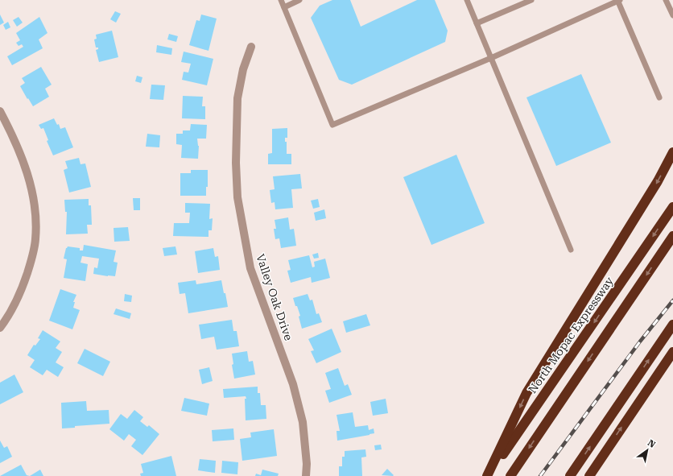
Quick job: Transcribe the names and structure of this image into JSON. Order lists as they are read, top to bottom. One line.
{"streets":{"highway":["North Mopac Expressway"],"street":["Valley Oak Drive"]},"north":"top right"}
